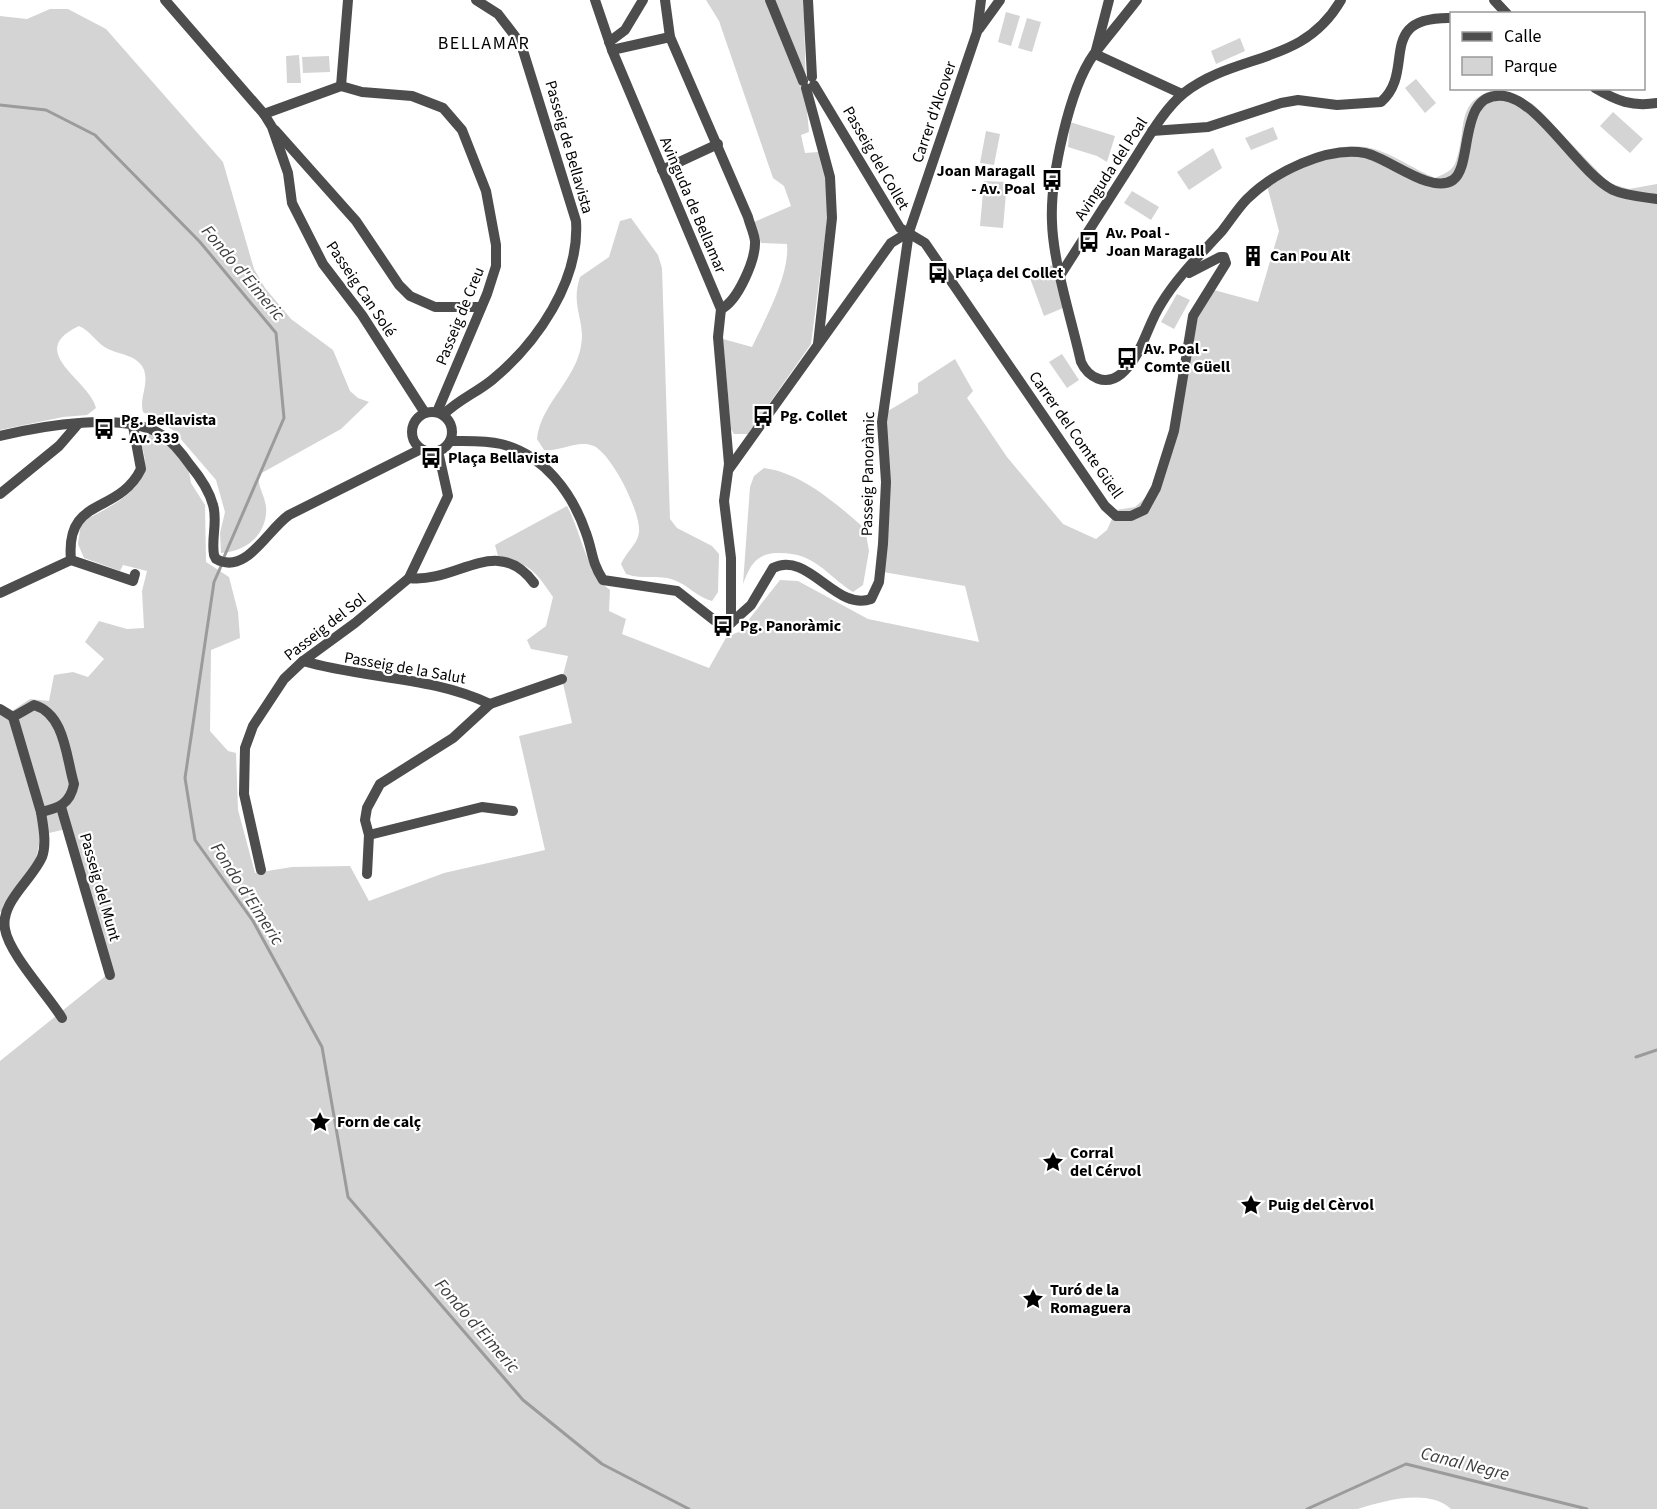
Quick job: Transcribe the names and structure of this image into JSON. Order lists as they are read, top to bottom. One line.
{"streets":{"street":["Carrer d'Alcover","Passeig de Bellavista","Passeig del Collet","Avinguda del Poal","Avinguda de Bellamar","Passeig Can Solé","Passeig de Creu","Carrer del Comte Güell","Passeig Panoràmic","Passeig del Sol","Passeig de la Salut","Passeig del Munt"]},"crossings":[["Carrer d'Alcover","Passeig del Collet"],["Carrer d'Alcover","Carrer del Comte Güell"],["Carrer d'Alcover","Passeig Panoràmic"],["Passeig de Bellavista","Passeig Can Solé"],["Passeig de Bellavista","Passeig de Creu"],["Passeig de Bellavista","Passeig del Sol"],["Passeig del Collet","Avinguda de Bellamar"],["Passeig del Collet","Carrer del Comte Güell"],["Passeig del Collet","Passeig Panoràmic"],["Avinguda de Bellamar","Passeig Panoràmic"],["Passeig Can Solé","Passeig de Creu"],["Passeig Can Solé","Passeig del Sol"],["Passeig de Creu","Passeig del Sol"],["Carrer del Comte Güell","Passeig Panoràmic"],["Passeig del Sol","Passeig de la Salut"]],"districts":["BELLAMAR"],"water":["Fondo d'Eimeric","Canal Negre"],"places":{"bus stop":["Joan Maragall - Av. Poal","Av. Poal - Joan Maragall","Plaça del Collet","Av. Poal - Comte Güell","Pg. Collet","Pg. Bellavista - Av. 339","Plaça Bellavista","Pg. Panoràmic"],"building":["Can Pou Alt"],"place":["Forn de calç","Corral del Cérvol","Puig del Cèrvol","Turó de la Romaguera"]},"legend":["Calle","Parque"]}
